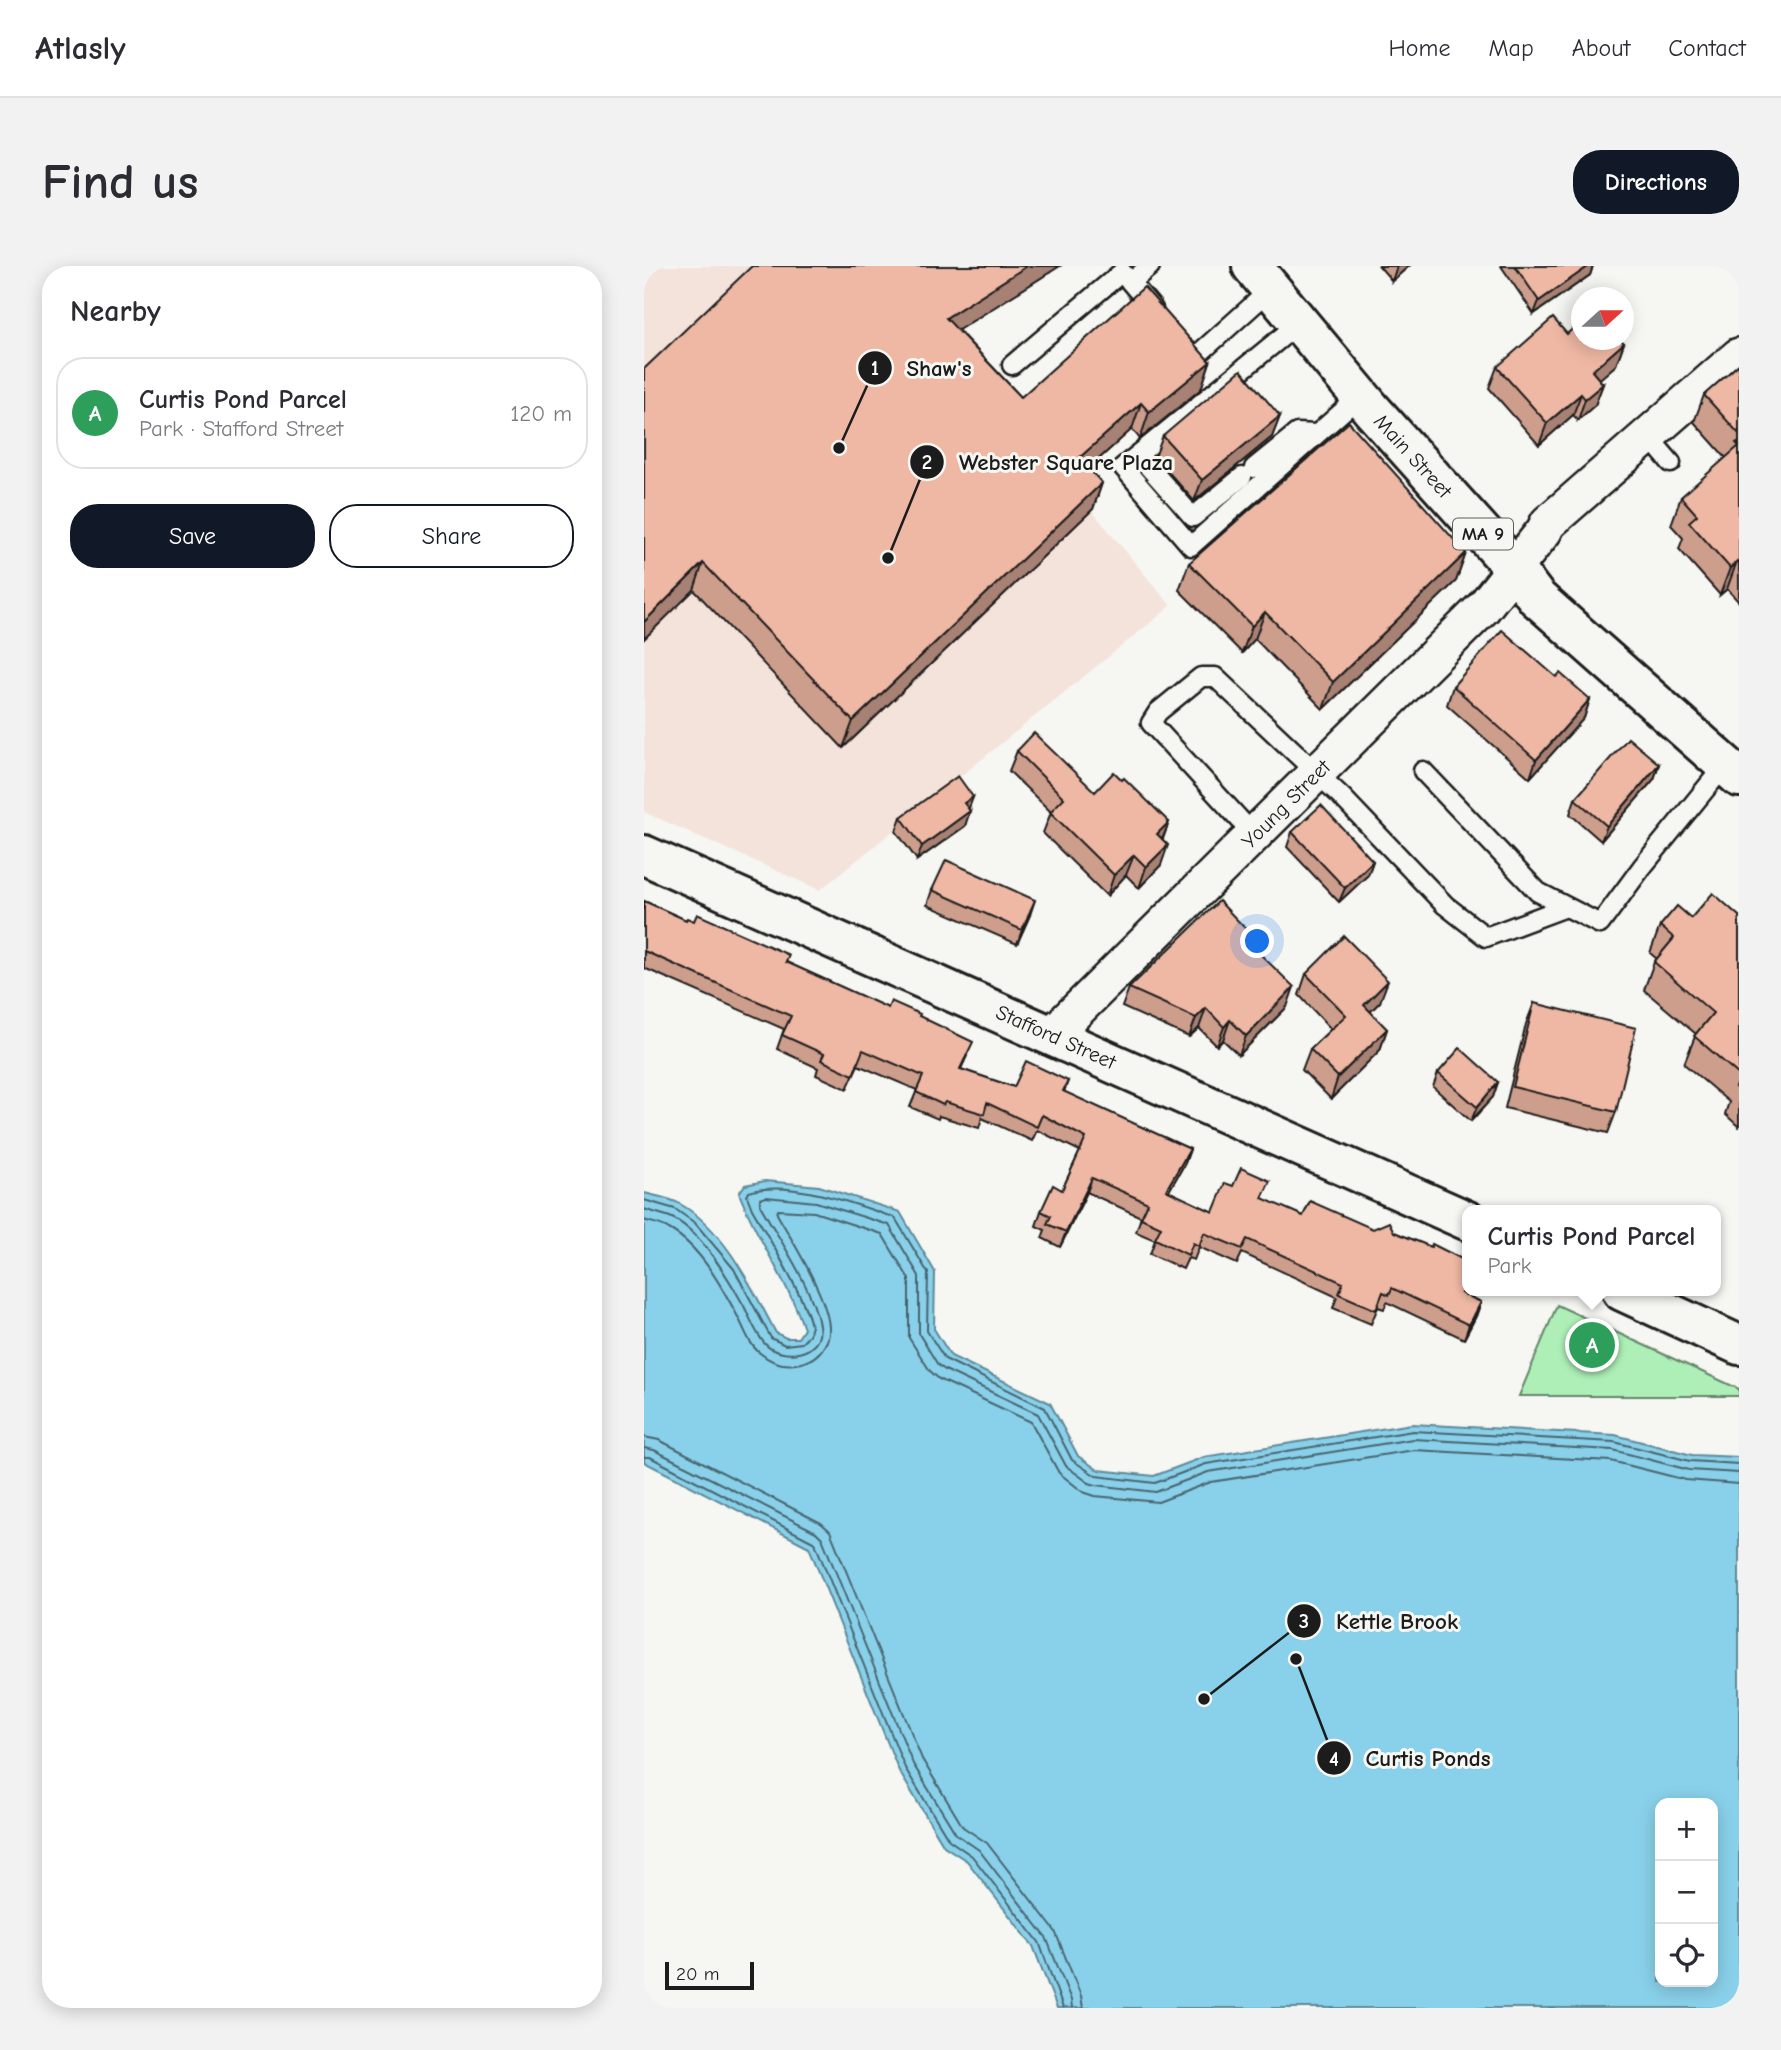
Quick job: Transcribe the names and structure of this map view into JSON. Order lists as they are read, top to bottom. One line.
{"streets":{"main road":["Main Street","MA 9","Stafford Street"],"street":["Young Street"]},"crossings":[["Main Street","Young Street"],["Young Street","Stafford Street"]],"places":["Shaw's","Webster Square Plaza","Curtis Ponds","Kettle Brook"],"scale_bar":"20 m","north":"right","page":{"header":"Atlasly","nav":["Home","Map","About","Contact"],"buttons":["Directions",["Save","Share"]],"title":"Find us","heading":"Nearby","list":[{"mark":"A","name":"Curtis Pond Parcel","note":"Park · Stafford Street","value":"120 m"}],"popup":["Curtis Pond Parcel","Park"],"pins":"A","map_buttons":["+","−"],"scale":"20 m"}}
